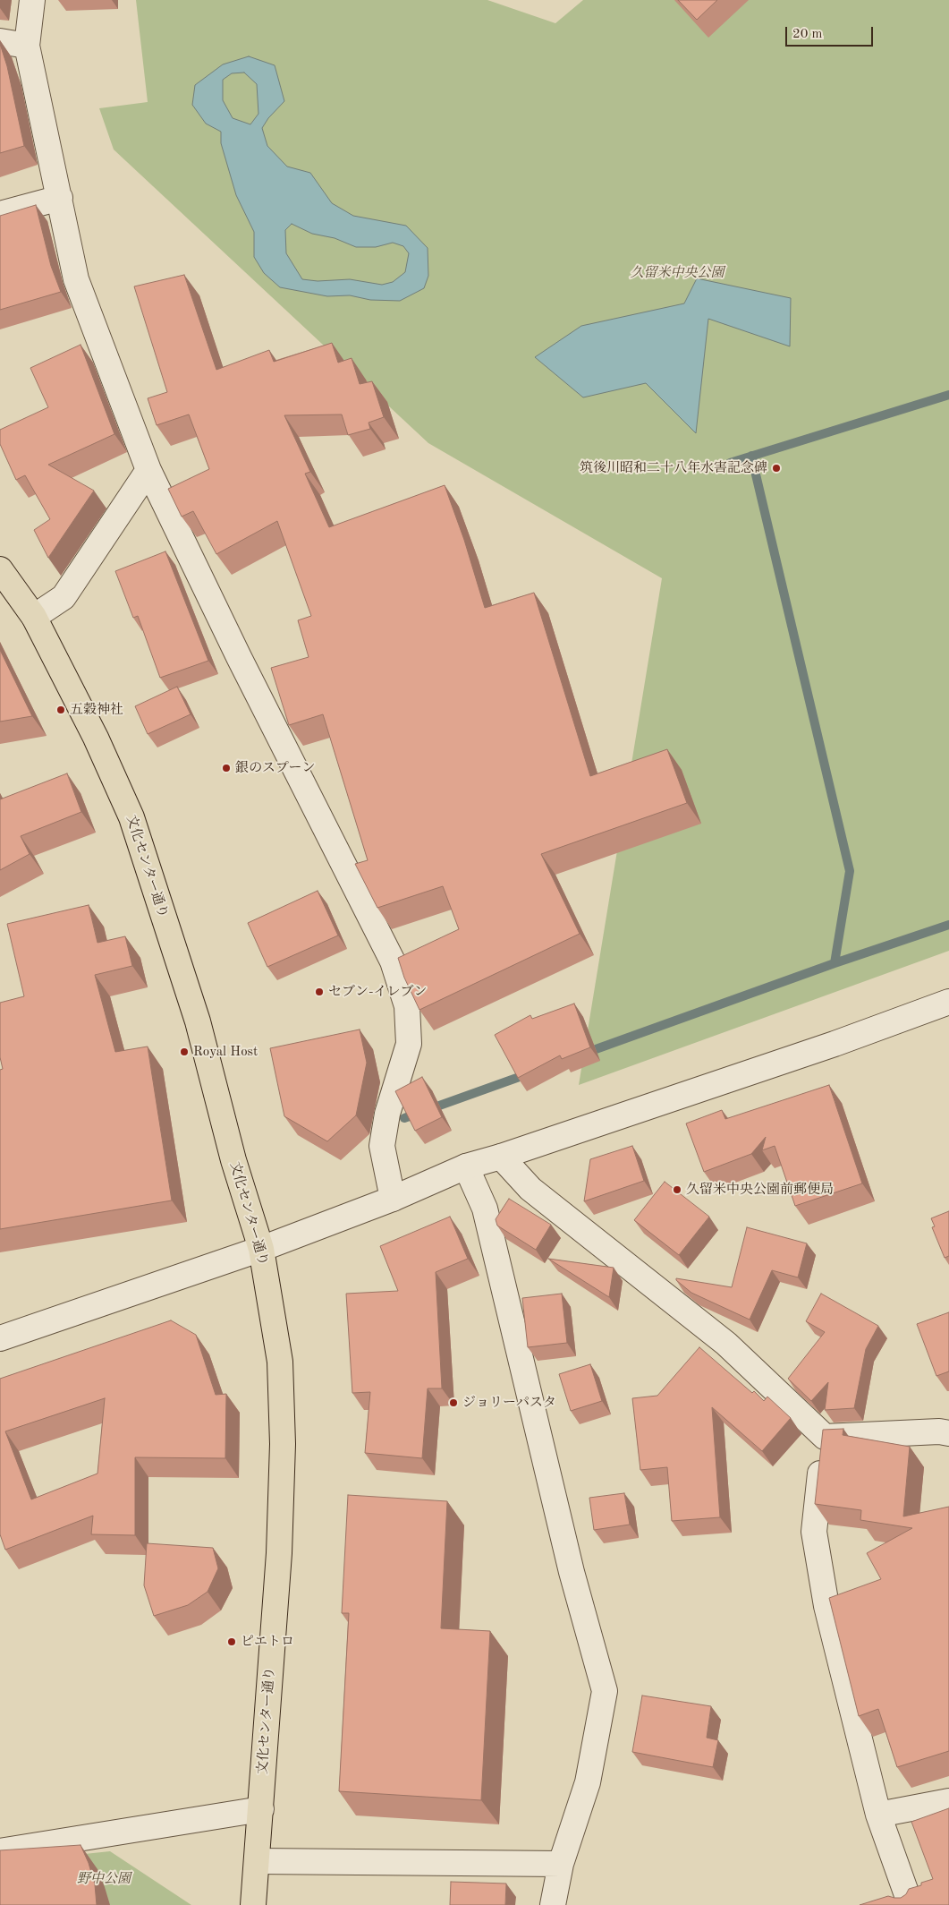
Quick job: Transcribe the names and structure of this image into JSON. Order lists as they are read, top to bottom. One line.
{"streets":{"highway":["文化センター通り"]},"parks":["久留米中央公園","野中公園"],"places":["筑後川昭和二十八年水害記念碑","五穀神社","銀のスプーン","セブン-イレブン","Royal Host","久留米中央公園前郵便局","ジョリーパスタ","ピエトロ"],"scale_bar":"20 m"}
